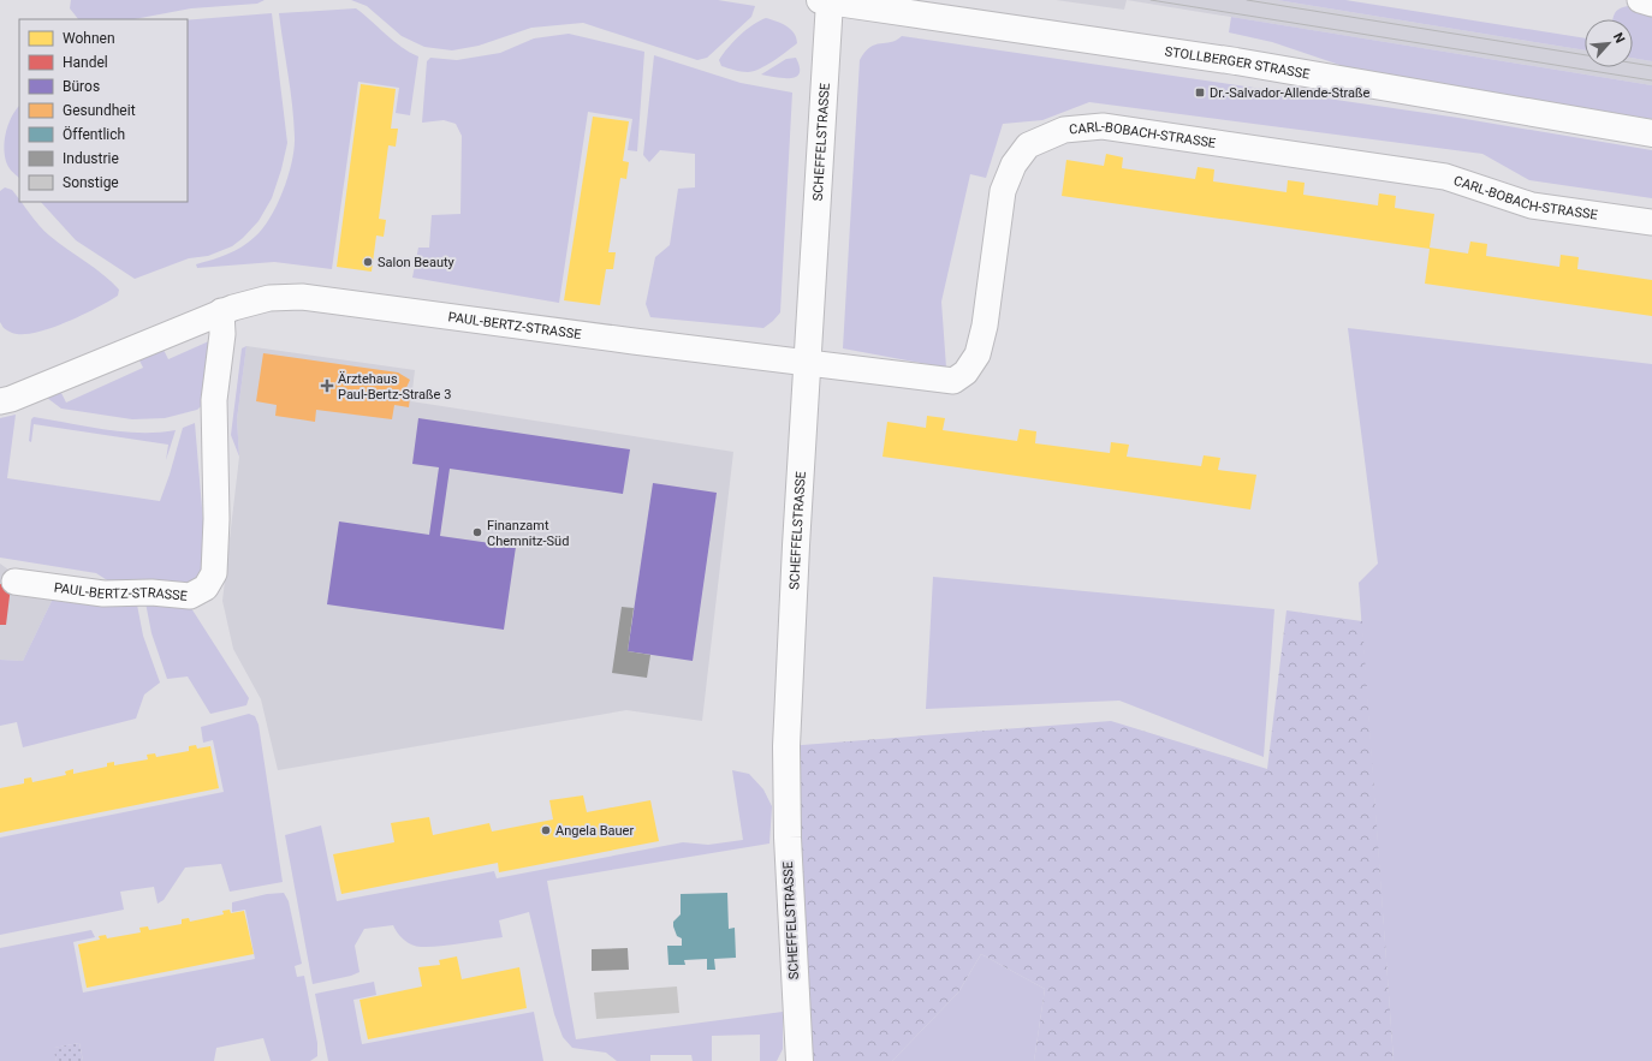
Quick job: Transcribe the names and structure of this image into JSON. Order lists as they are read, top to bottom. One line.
{"streets":{"main road":["STOLLBERGER STRASSE","SCHEFFELSTRASSE"],"street":["CARL-BOBACH-STRASSE","PAUL-BERTZ-STRASSE"]},"crossings":[["STOLLBERGER STRASSE","SCHEFFELSTRASSE"],["CARL-BOBACH-STRASSE","SCHEFFELSTRASSE"],["CARL-BOBACH-STRASSE","PAUL-BERTZ-STRASSE"],["SCHEFFELSTRASSE","PAUL-BERTZ-STRASSE"]],"places":{"transit":["Dr.-Salvador-Allende-Straße"],"other":["Salon Beauty","Finanzamt Chemnitz-Süd","Angela Bauer"],"health":["Ärztehaus Paul-Bertz-Straße 3"]},"legend":["Wohnen","Handel","Büros","Gesundheit","Öffentlich","Industrie","Sonstige"],"north":"top right"}
